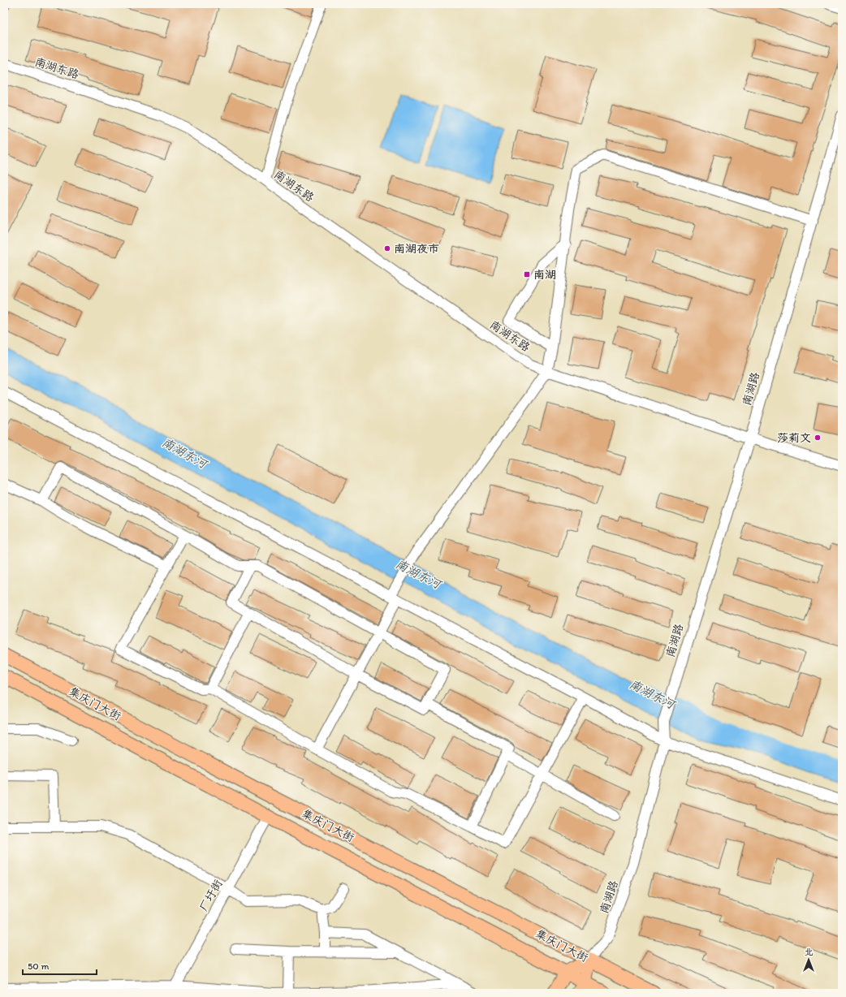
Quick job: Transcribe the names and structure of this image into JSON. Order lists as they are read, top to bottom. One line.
{"streets":{"main road":["集庆门大街"],"street":["南湖东路","南湖路","厂圩街"]},"crossings":[["南湖东路","南湖路"],["南湖路","集庆门大街"],["集庆门大街","厂圩街"]],"water":["南湖东河"],"places":{"other":["南湖夜市","莎莉文"],"transit":["南湖"]},"scale_bar":"50 m","north":"top"}
